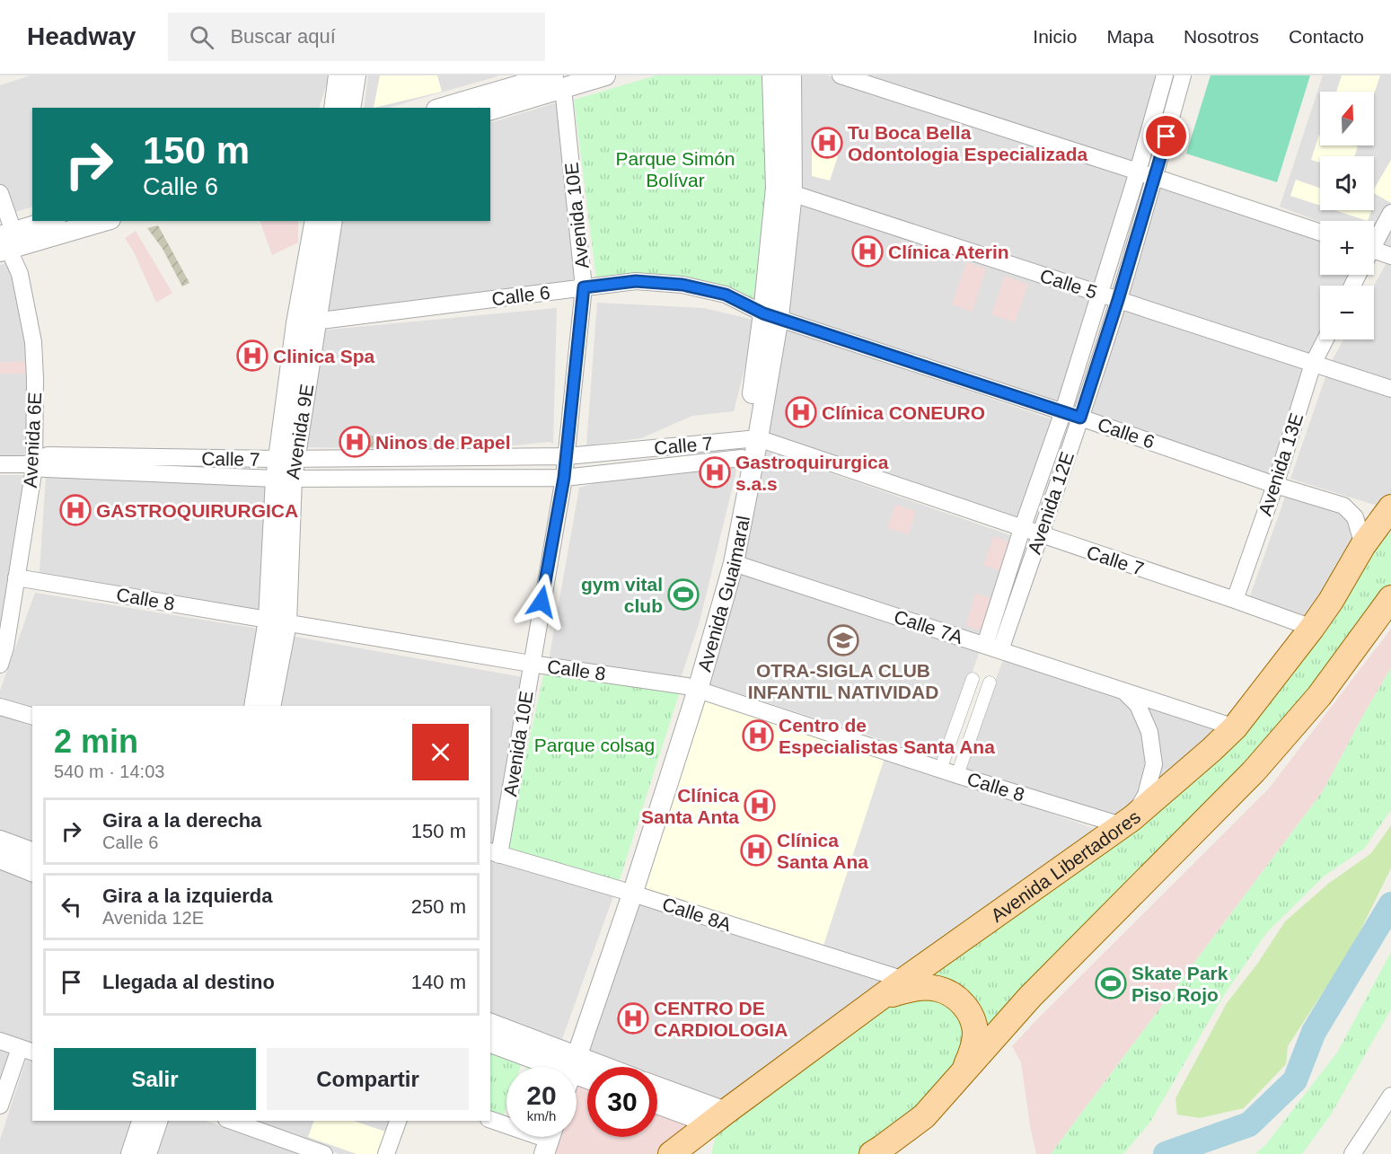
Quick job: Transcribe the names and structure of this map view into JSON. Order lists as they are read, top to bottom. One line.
{"streets":{"main road":["Avenida Libertadores"],"street":["Avenida 10E","Calle 5","Calle 6","Avenida 9E","Avenida 6E","Calle 7","Avenida 13E","Avenida 12E","Avenida Guaimaral","Calle 8","Calle 7A","Calle 8A"]},"crossings":[["Avenida 10E","Calle 6"],["Avenida 10E","Calle 7"],["Avenida 10E","Calle 8"],["Avenida 10E","Calle 8A"],["Calle 5","Avenida 13E"],["Calle 5","Avenida 12E"],["Calle 5","Avenida Guaimaral"],["Calle 6","Avenida 9E"],["Calle 6","Avenida 13E"],["Calle 6","Avenida 12E"],["Calle 6","Avenida Guaimaral"],["Calle 6","Avenida Libertadores"],["Avenida 9E","Calle 7"],["Avenida 9E","Calle 8"],["Avenida 6E","Calle 7"],["Avenida 6E","Calle 8"],["Calle 7","Avenida 13E"],["Calle 7","Avenida 12E"],["Calle 7","Avenida Guaimaral"],["Calle 7","Avenida Libertadores"],["Avenida 12E","Calle 7A"],["Avenida Guaimaral","Calle 8"],["Avenida Guaimaral","Calle 7A"],["Avenida Guaimaral","Calle 8A"],["Calle 8","Avenida Libertadores"],["Calle 7A","Avenida Libertadores"],["Avenida Libertadores","Calle 8A"]],"parks":["Parque Simón Bolívar","Parque colsag"],"places":{"hospital":["Tu Boca Bella Odontologia Especializada","Clínica Aterin","Clinica Spa","Clínica CONEURO","Ninos de Papel","Gastroquirurgica s.a.s","GASTROQUIRURGICA","Centro de Especialistas Santa Ana","Clínica Santa Anta","Clínica Santa Ana","CENTRO DE CARDIOLOGIA"],"sports":["gym vital club","Skate Park Piso Rojo"],"school or university":["OTRA-SIGLA CLUB INFANTIL NATIVIDAD"]},"north":"top","page":{"header":"Headway","search":"Buscar aquí","nav":["Inicio","Mapa","Nosotros","Contacto"],"map_buttons":["+","−"],"turn":["150 m","Calle 6"],"heading":["2 min","540 m · 14:03"],"list":[{"name":"Gira a la derecha","note":"Calle 6","value":"150 m"},{"name":"Gira a la izquierda","note":"Avenida 12E","value":"250 m"},{"name":"Llegada al destino","value":"140 m"}],"buttons":["Salir","Compartir"],"speed":"20 km/h","limit":"30"}}
